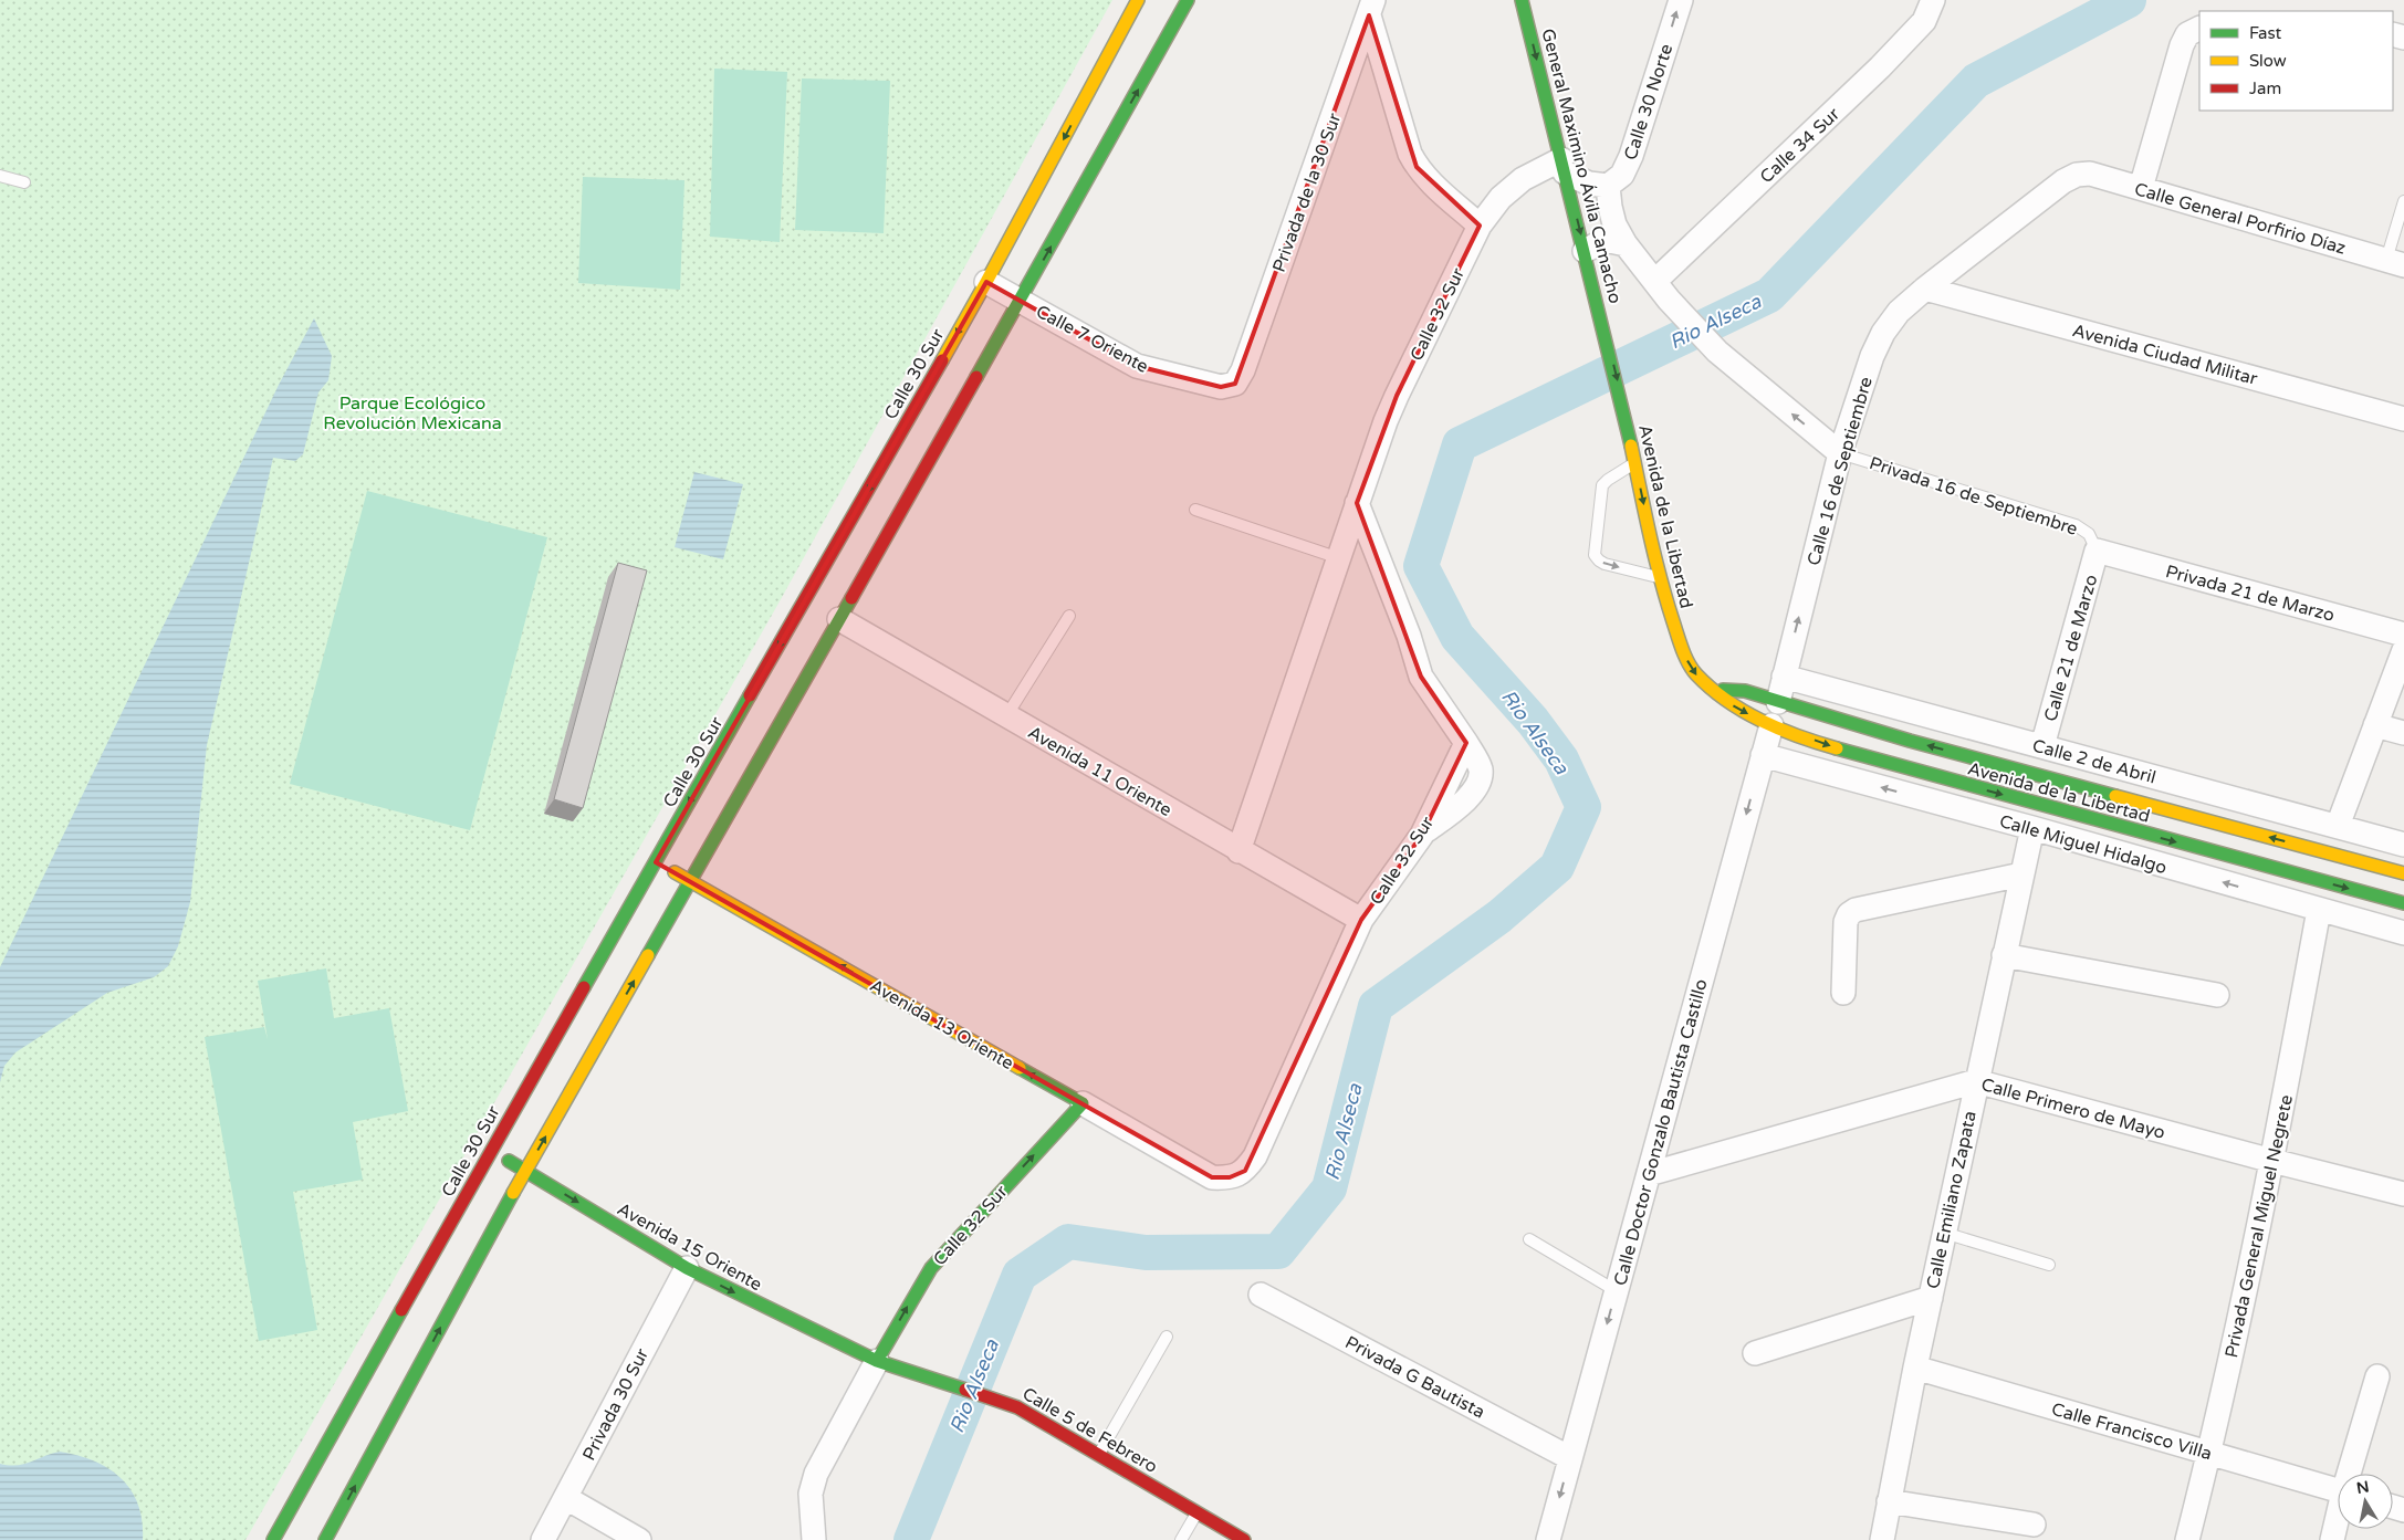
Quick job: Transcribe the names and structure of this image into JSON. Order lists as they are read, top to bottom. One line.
{"streets":{"main road":["General Maximino Ávila Camacho","Calle 32 Sur","Calle 30 Sur","Calle 16 de Septiembre","Avenida de la Libertad","Avenida 13 Oriente","Avenida 15 Oriente","Calle 5 de Febrero"],"street":["Calle 30 Norte","Calle 34 Sur","Privada de la 30 Sur","Calle General Porfirio Díaz","Calle 7 Oriente","Avenida Ciudad Militar","Privada 21 de Marzo","Calle 21 de Marzo","Calle 2 de Abril","Avenida 11 Oriente","Calle Miguel Hidalgo","Calle Primero de Mayo","Calle Doctor Gonzalo Bautista Castillo","Calle Emiliano Zapata","Privada General Miguel Negrete","Privada G Bautista","Privada 30 Sur","Calle Francisco Villa"],"lane":["Privada 16 de Septiembre"]},"crossings":[["General Maximino Ávila Camacho","Calle 32 Sur"],["General Maximino Ávila Camacho","Avenida de la Libertad"],["Privada de la 30 Sur","Calle 7 Oriente"],["Calle General Porfirio Díaz","Calle 16 de Septiembre"],["Calle 32 Sur","Avenida 11 Oriente"],["Calle 32 Sur","Avenida 13 Oriente"],["Calle 32 Sur","Avenida 15 Oriente"],["Calle 32 Sur","Calle 5 de Febrero"],["Calle 7 Oriente","Calle 30 Sur"],["Avenida Ciudad Militar","Calle 16 de Septiembre"],["Calle 30 Sur","Avenida 13 Oriente"],["Calle 30 Sur","Avenida 15 Oriente"],["Calle 16 de Septiembre","Privada 16 de Septiembre"],["Calle 16 de Septiembre","Avenida de la Libertad"],["Calle 16 de Septiembre","Calle 2 de Abril"],["Calle 16 de Septiembre","Calle Doctor Gonzalo Bautista Castillo"],["Privada 16 de Septiembre","Privada 21 de Marzo"],["Privada 16 de Septiembre","Calle 21 de Marzo"],["Avenida de la Libertad","Calle Doctor Gonzalo Bautista Castillo"],["Privada 21 de Marzo","Calle 21 de Marzo"],["Calle 21 de Marzo","Calle 2 de Abril"],["Calle Miguel Hidalgo","Calle Doctor Gonzalo Bautista Castillo"],["Calle Miguel Hidalgo","Calle Emiliano Zapata"],["Calle Miguel Hidalgo","Privada General Miguel Negrete"],["Calle Primero de Mayo","Calle Doctor Gonzalo Bautista Castillo"],["Calle Primero de Mayo","Calle Emiliano Zapata"],["Calle Primero de Mayo","Privada General Miguel Negrete"],["Calle Doctor Gonzalo Bautista Castillo","Privada G Bautista"],["Calle Emiliano Zapata","Calle Francisco Villa"],["Privada General Miguel Negrete","Calle Francisco Villa"],["Avenida 15 Oriente","Privada 30 Sur"],["Avenida 15 Oriente","Calle 5 de Febrero"]],"one_way":["Calle 30 Norte","General Maximino Ávila Camacho","Avenida 13 Oriente","Calle Doctor Gonzalo Bautista Castillo","Avenida 15 Oriente"],"water":["Rio Alseca"],"parks":["Parque Ecológico Revolución Mexicana"],"legend":["Fast","Slow","Jam"],"north":"top"}
